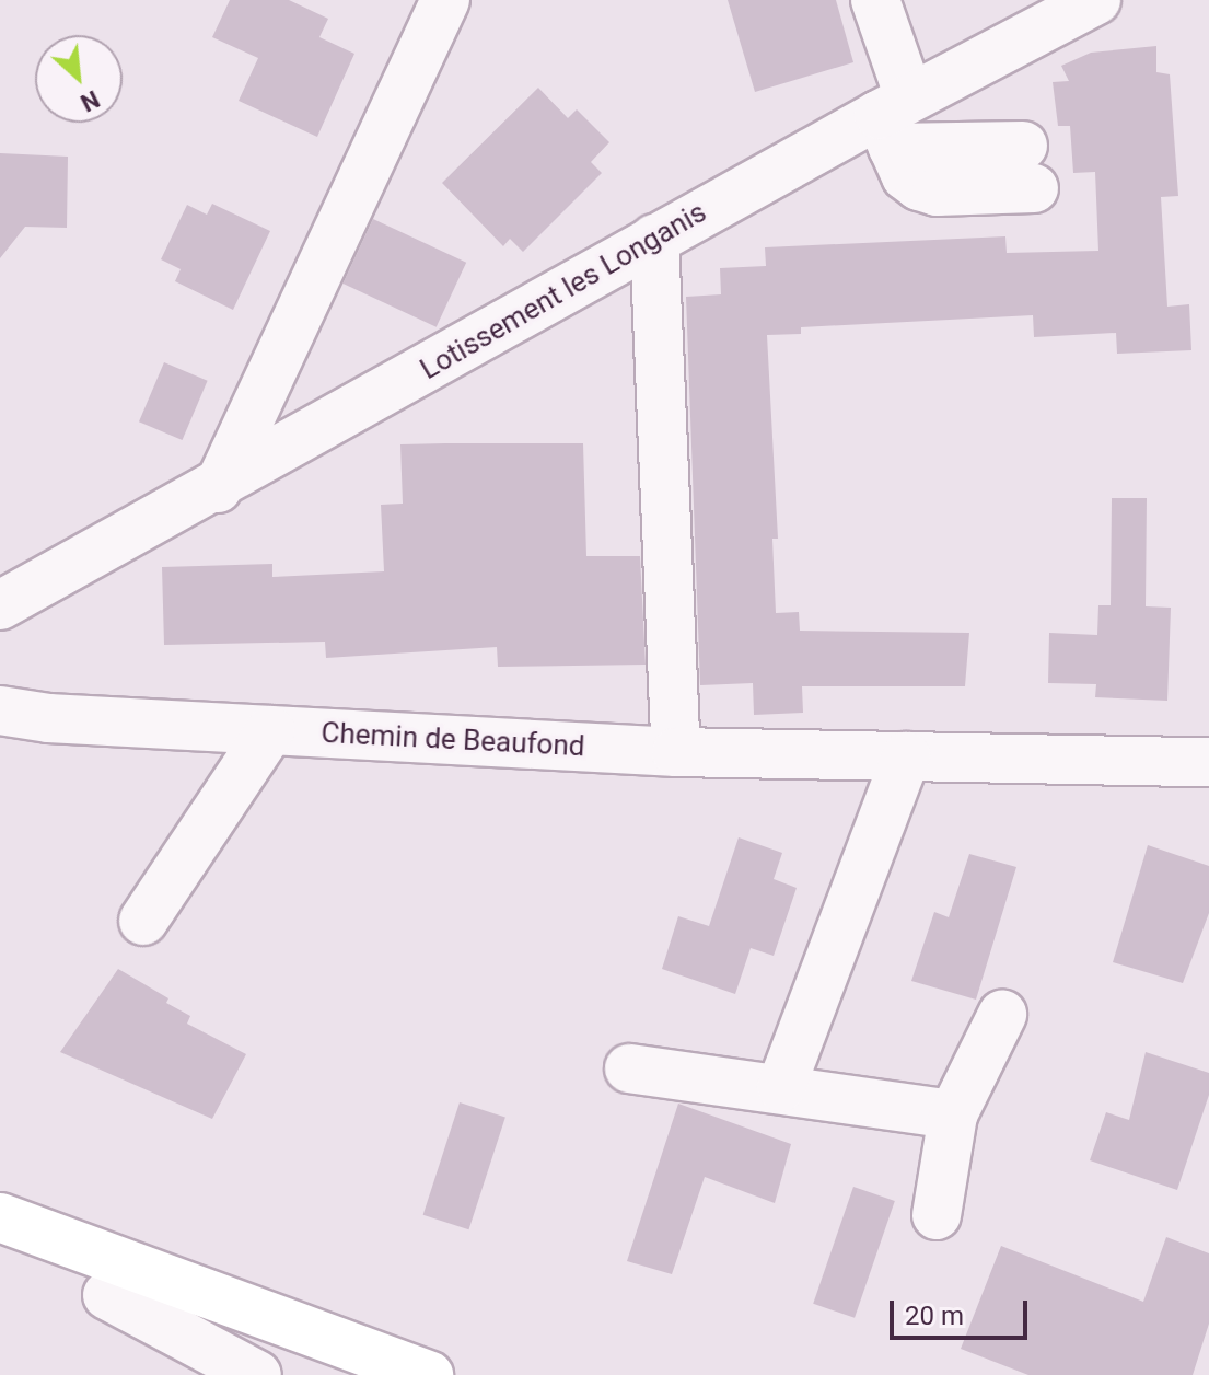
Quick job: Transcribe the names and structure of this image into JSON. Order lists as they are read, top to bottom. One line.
{"streets":{"street":["Lotissement les Longanis","Chemin de Beaufond"]},"scale_bar":"20 m","north":"bottom right"}
